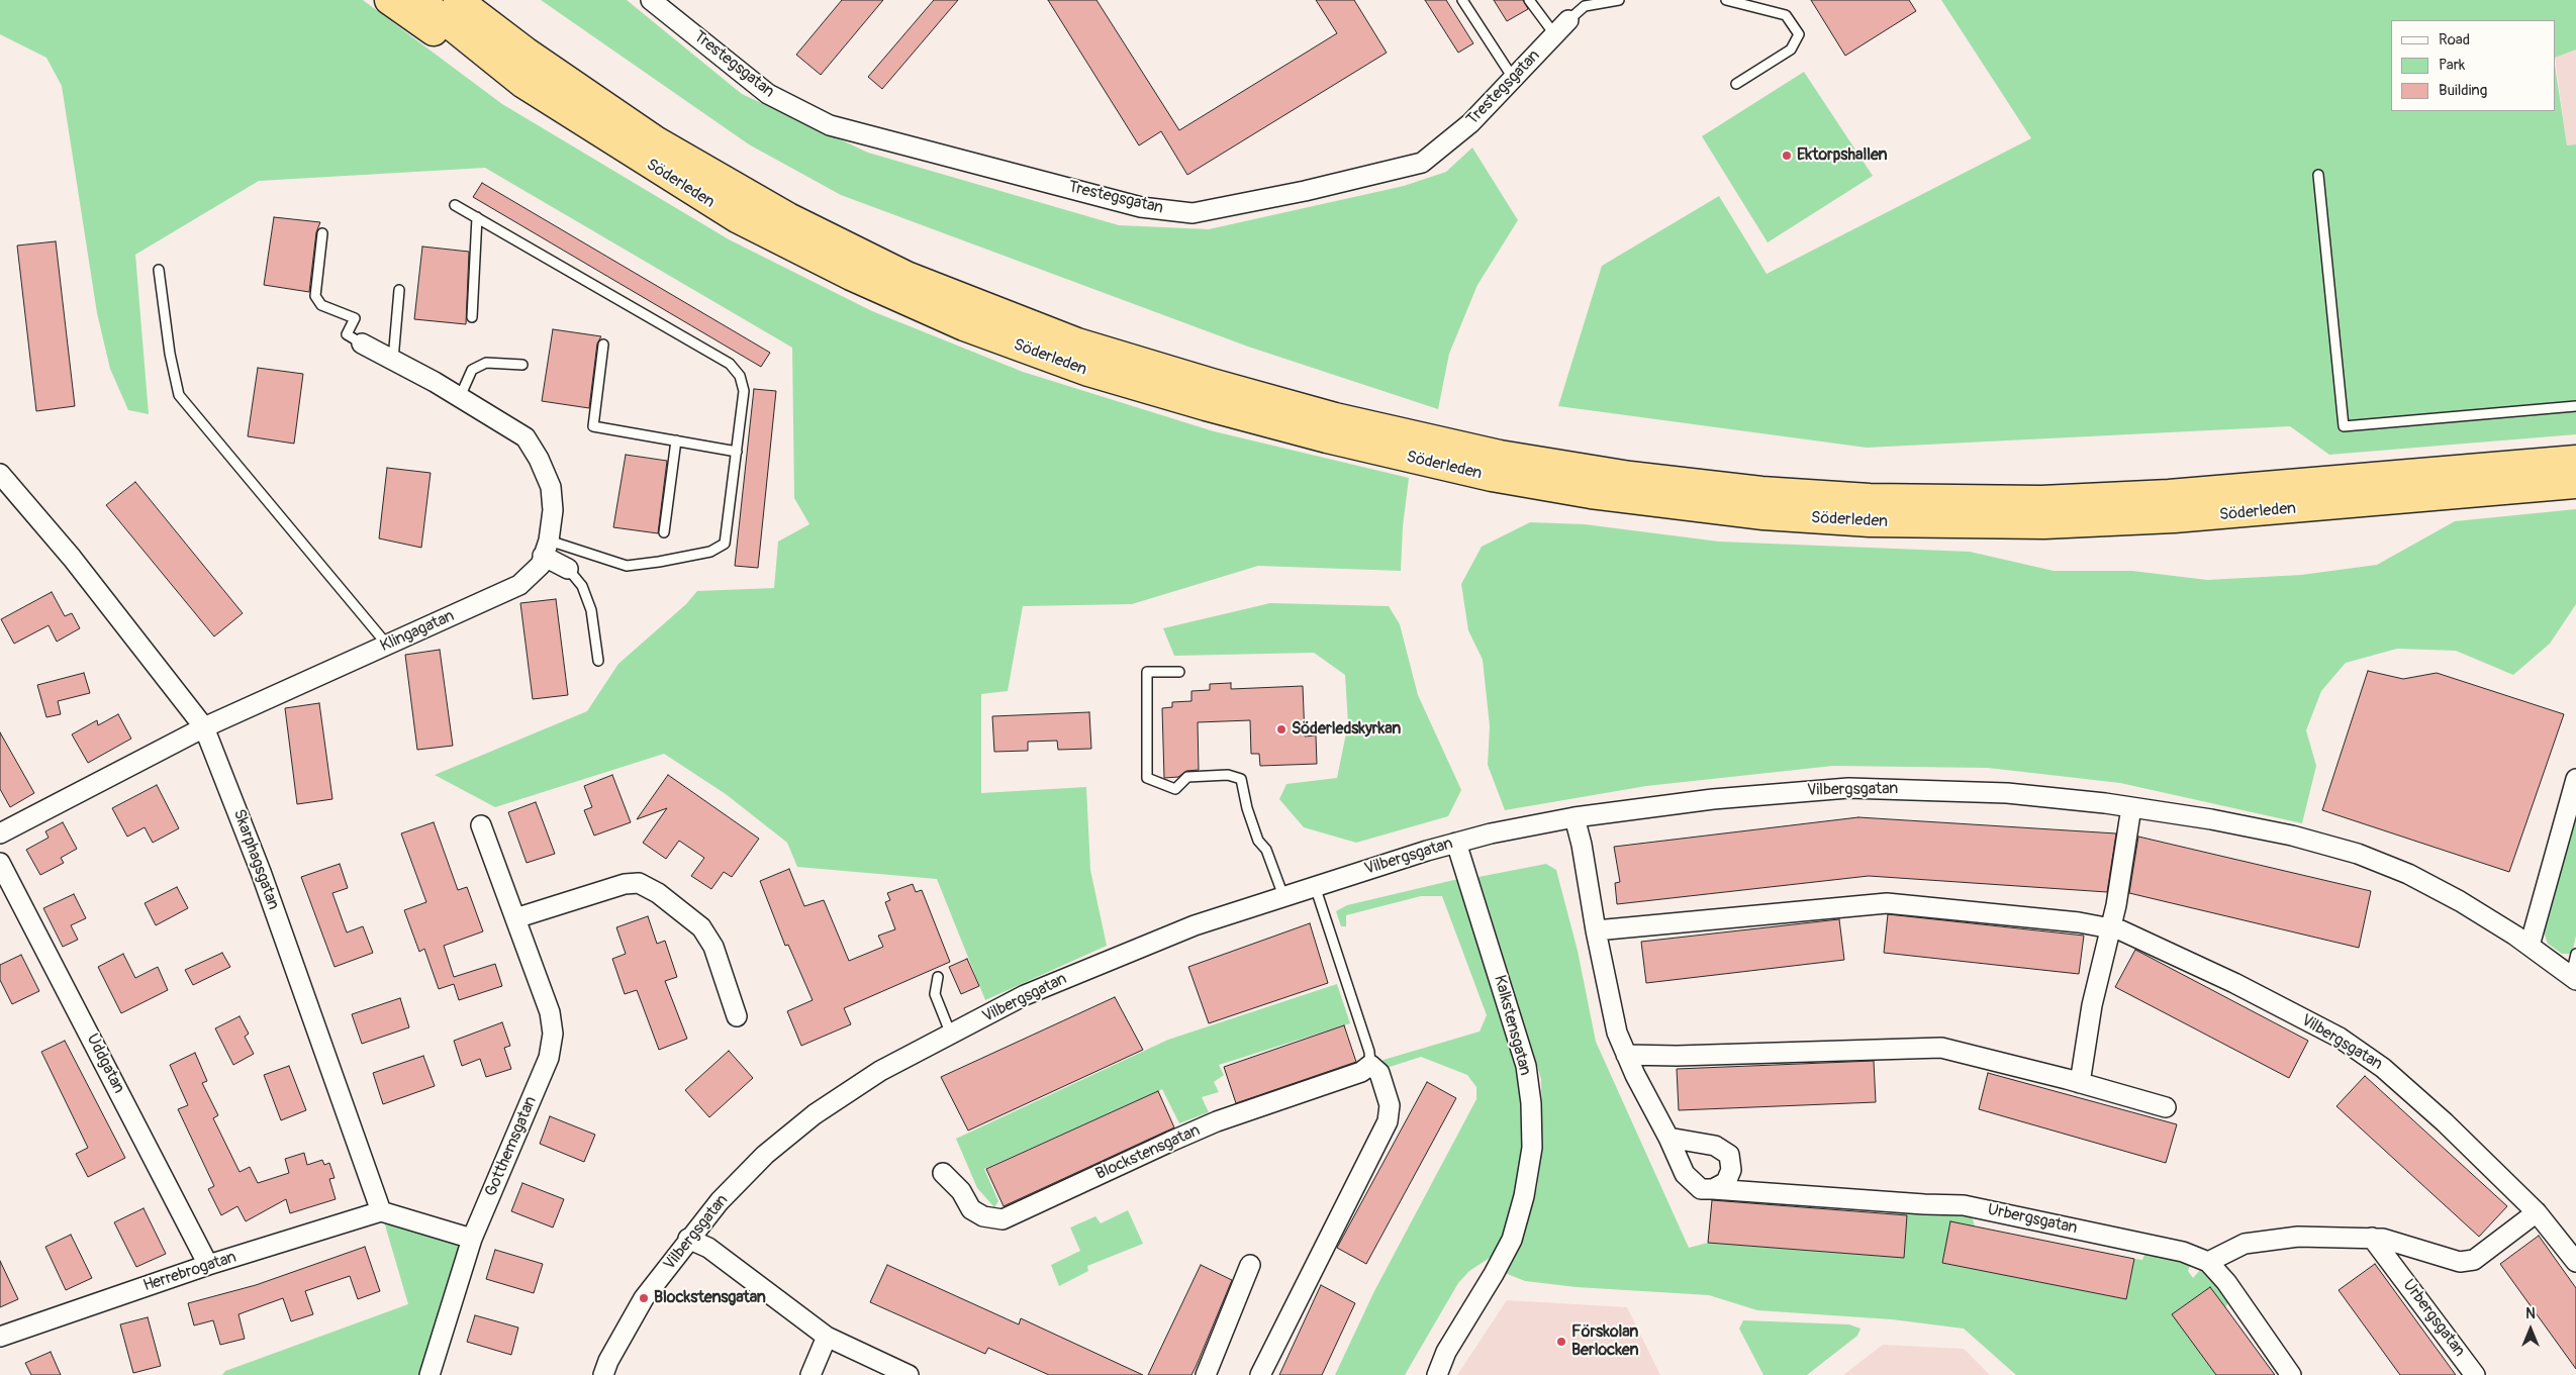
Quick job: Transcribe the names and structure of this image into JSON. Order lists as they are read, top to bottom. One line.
{"streets":{"highway":["Söderleden"],"street":["Trestegsgatan","Klingagatan","Vilbergsgatan","Skarphagsgatan","Kalkstensgatan","Uddgatan","Gotthemsgatan","Blockstensgatan","Urbergsgatan","Herrebrogatan"]},"crossings":[["Klingagatan","Skarphagsgatan"],["Vilbergsgatan","Kalkstensgatan"],["Skarphagsgatan","Herrebrogatan"],["Uddgatan","Herrebrogatan"]],"places":["Ektorpshallen","Söderledskyrkan","Blockstensgatan","Förskolan Berlocken"],"legend":["Road","Park","Building"],"north":"top"}
